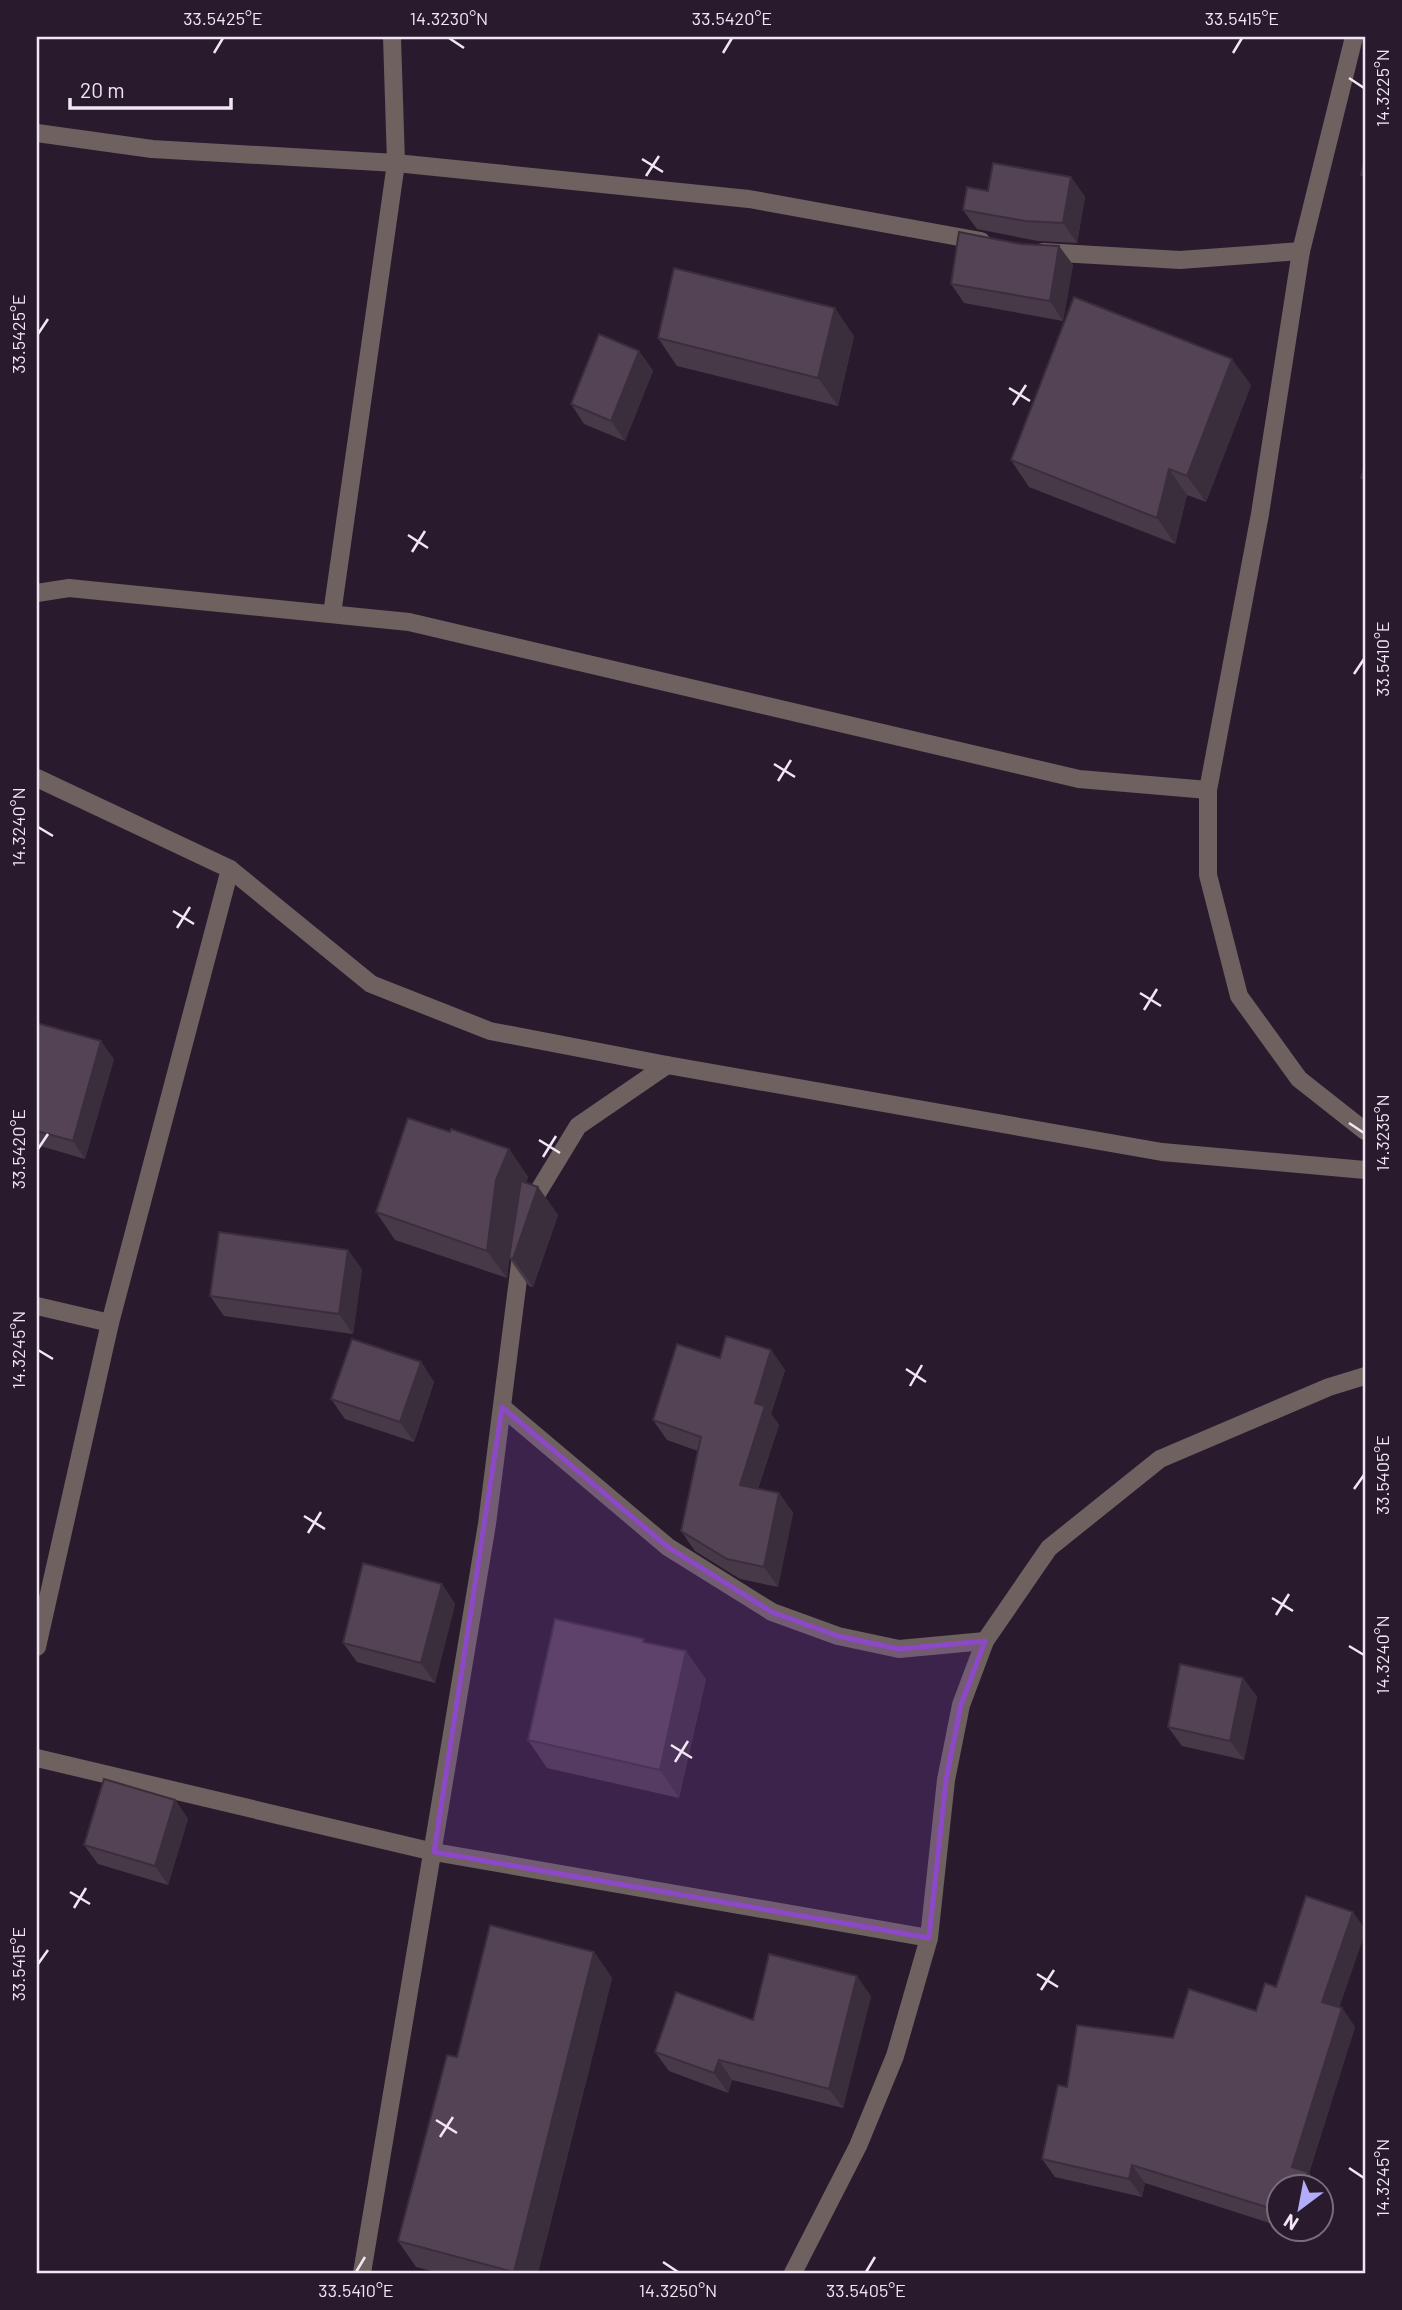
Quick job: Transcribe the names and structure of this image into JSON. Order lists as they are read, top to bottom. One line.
{"scale_bar":"20 m","north":"bottom left","coordinates":["33.5425°E","14.3230°N","33.5420°E","33.5415°E","14.3225°N","33.5410°E","14.3240°N","14.3235°N","14.3245°N","33.5405°E","14.3250°N"]}
